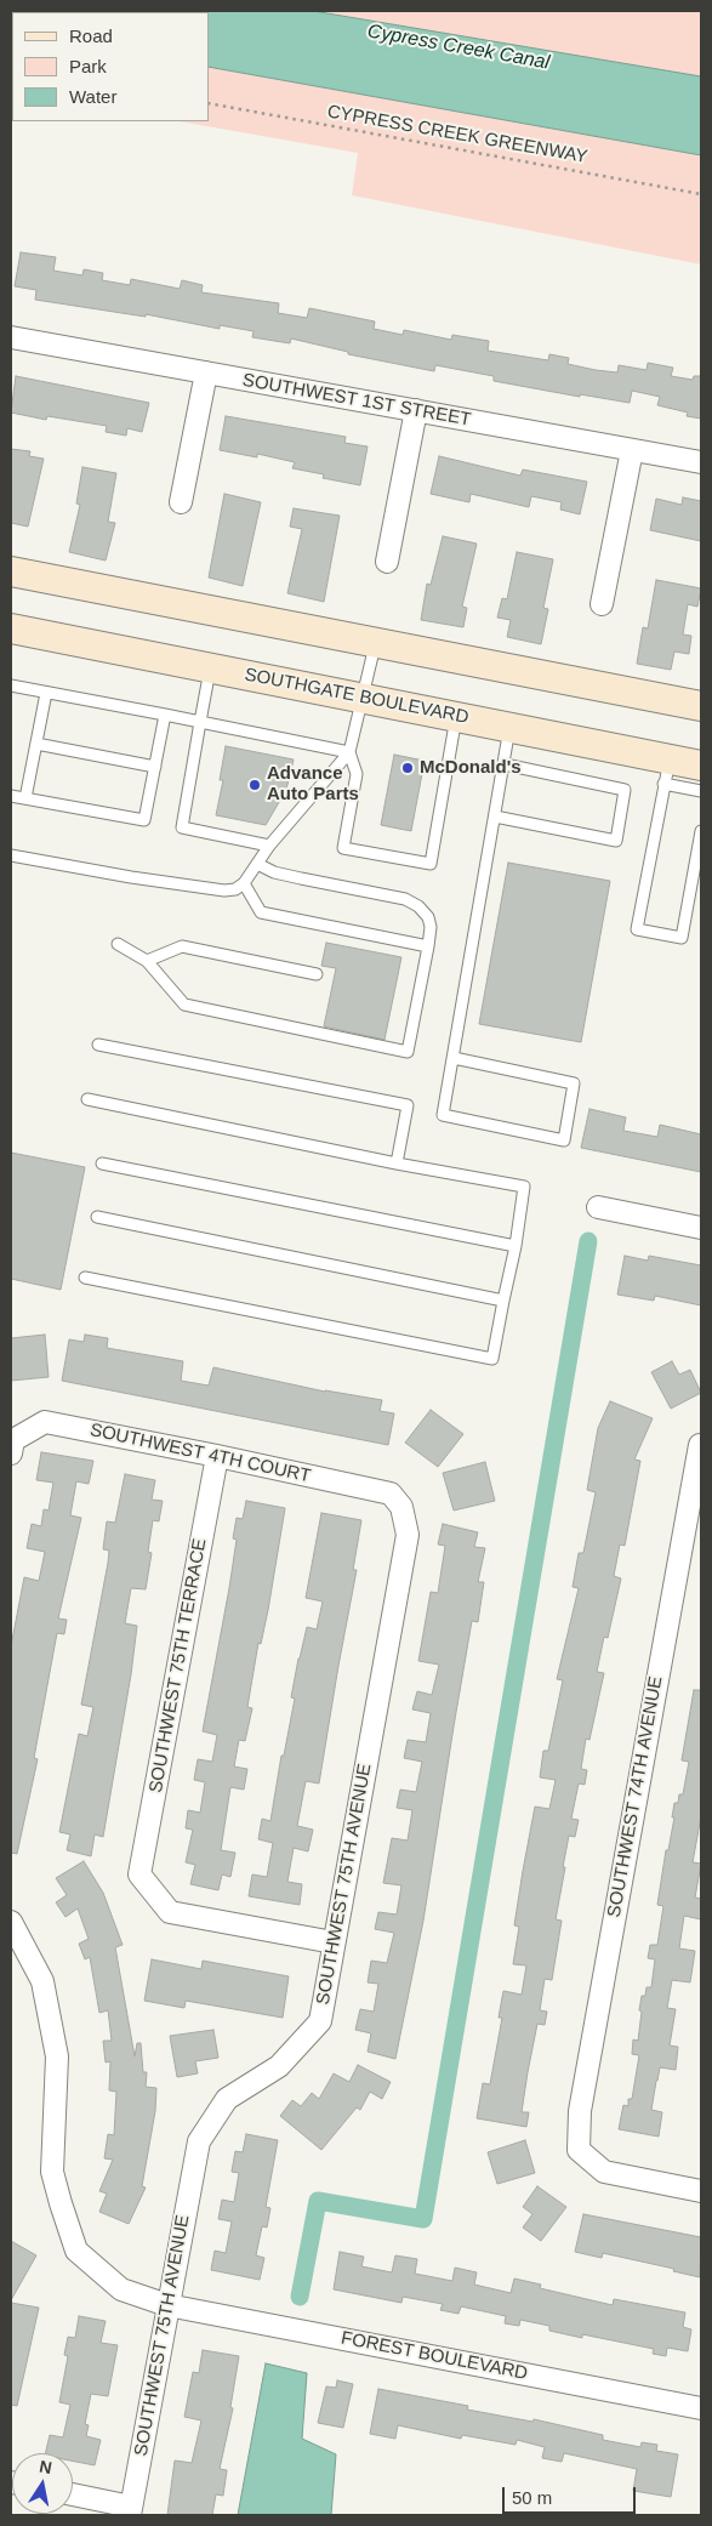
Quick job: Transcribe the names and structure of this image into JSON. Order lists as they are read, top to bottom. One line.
{"streets":{"main road":["SOUTHGATE BOULEVARD"],"street":["SOUTHWEST 1ST STREET","SOUTHWEST 4TH COURT","SOUTHWEST 75TH TERRACE","SOUTHWEST 74TH AVENUE","SOUTHWEST 75TH AVENUE","FOREST BOULEVARD"],"path":["CYPRESS CREEK GREENWAY"]},"crossings":[["SOUTHWEST 4TH COURT","SOUTHWEST 75TH TERRACE"],["SOUTHWEST 4TH COURT","SOUTHWEST 75TH AVENUE"],["SOUTHWEST 75TH TERRACE","SOUTHWEST 75TH AVENUE"],["SOUTHWEST 75TH AVENUE","FOREST BOULEVARD"]],"water":["Cypress Creek Canal"],"places":["McDonald's","Advance Auto Parts"],"legend":["Road","Park","Water"],"scale_bar":"50 m","north":"top"}
